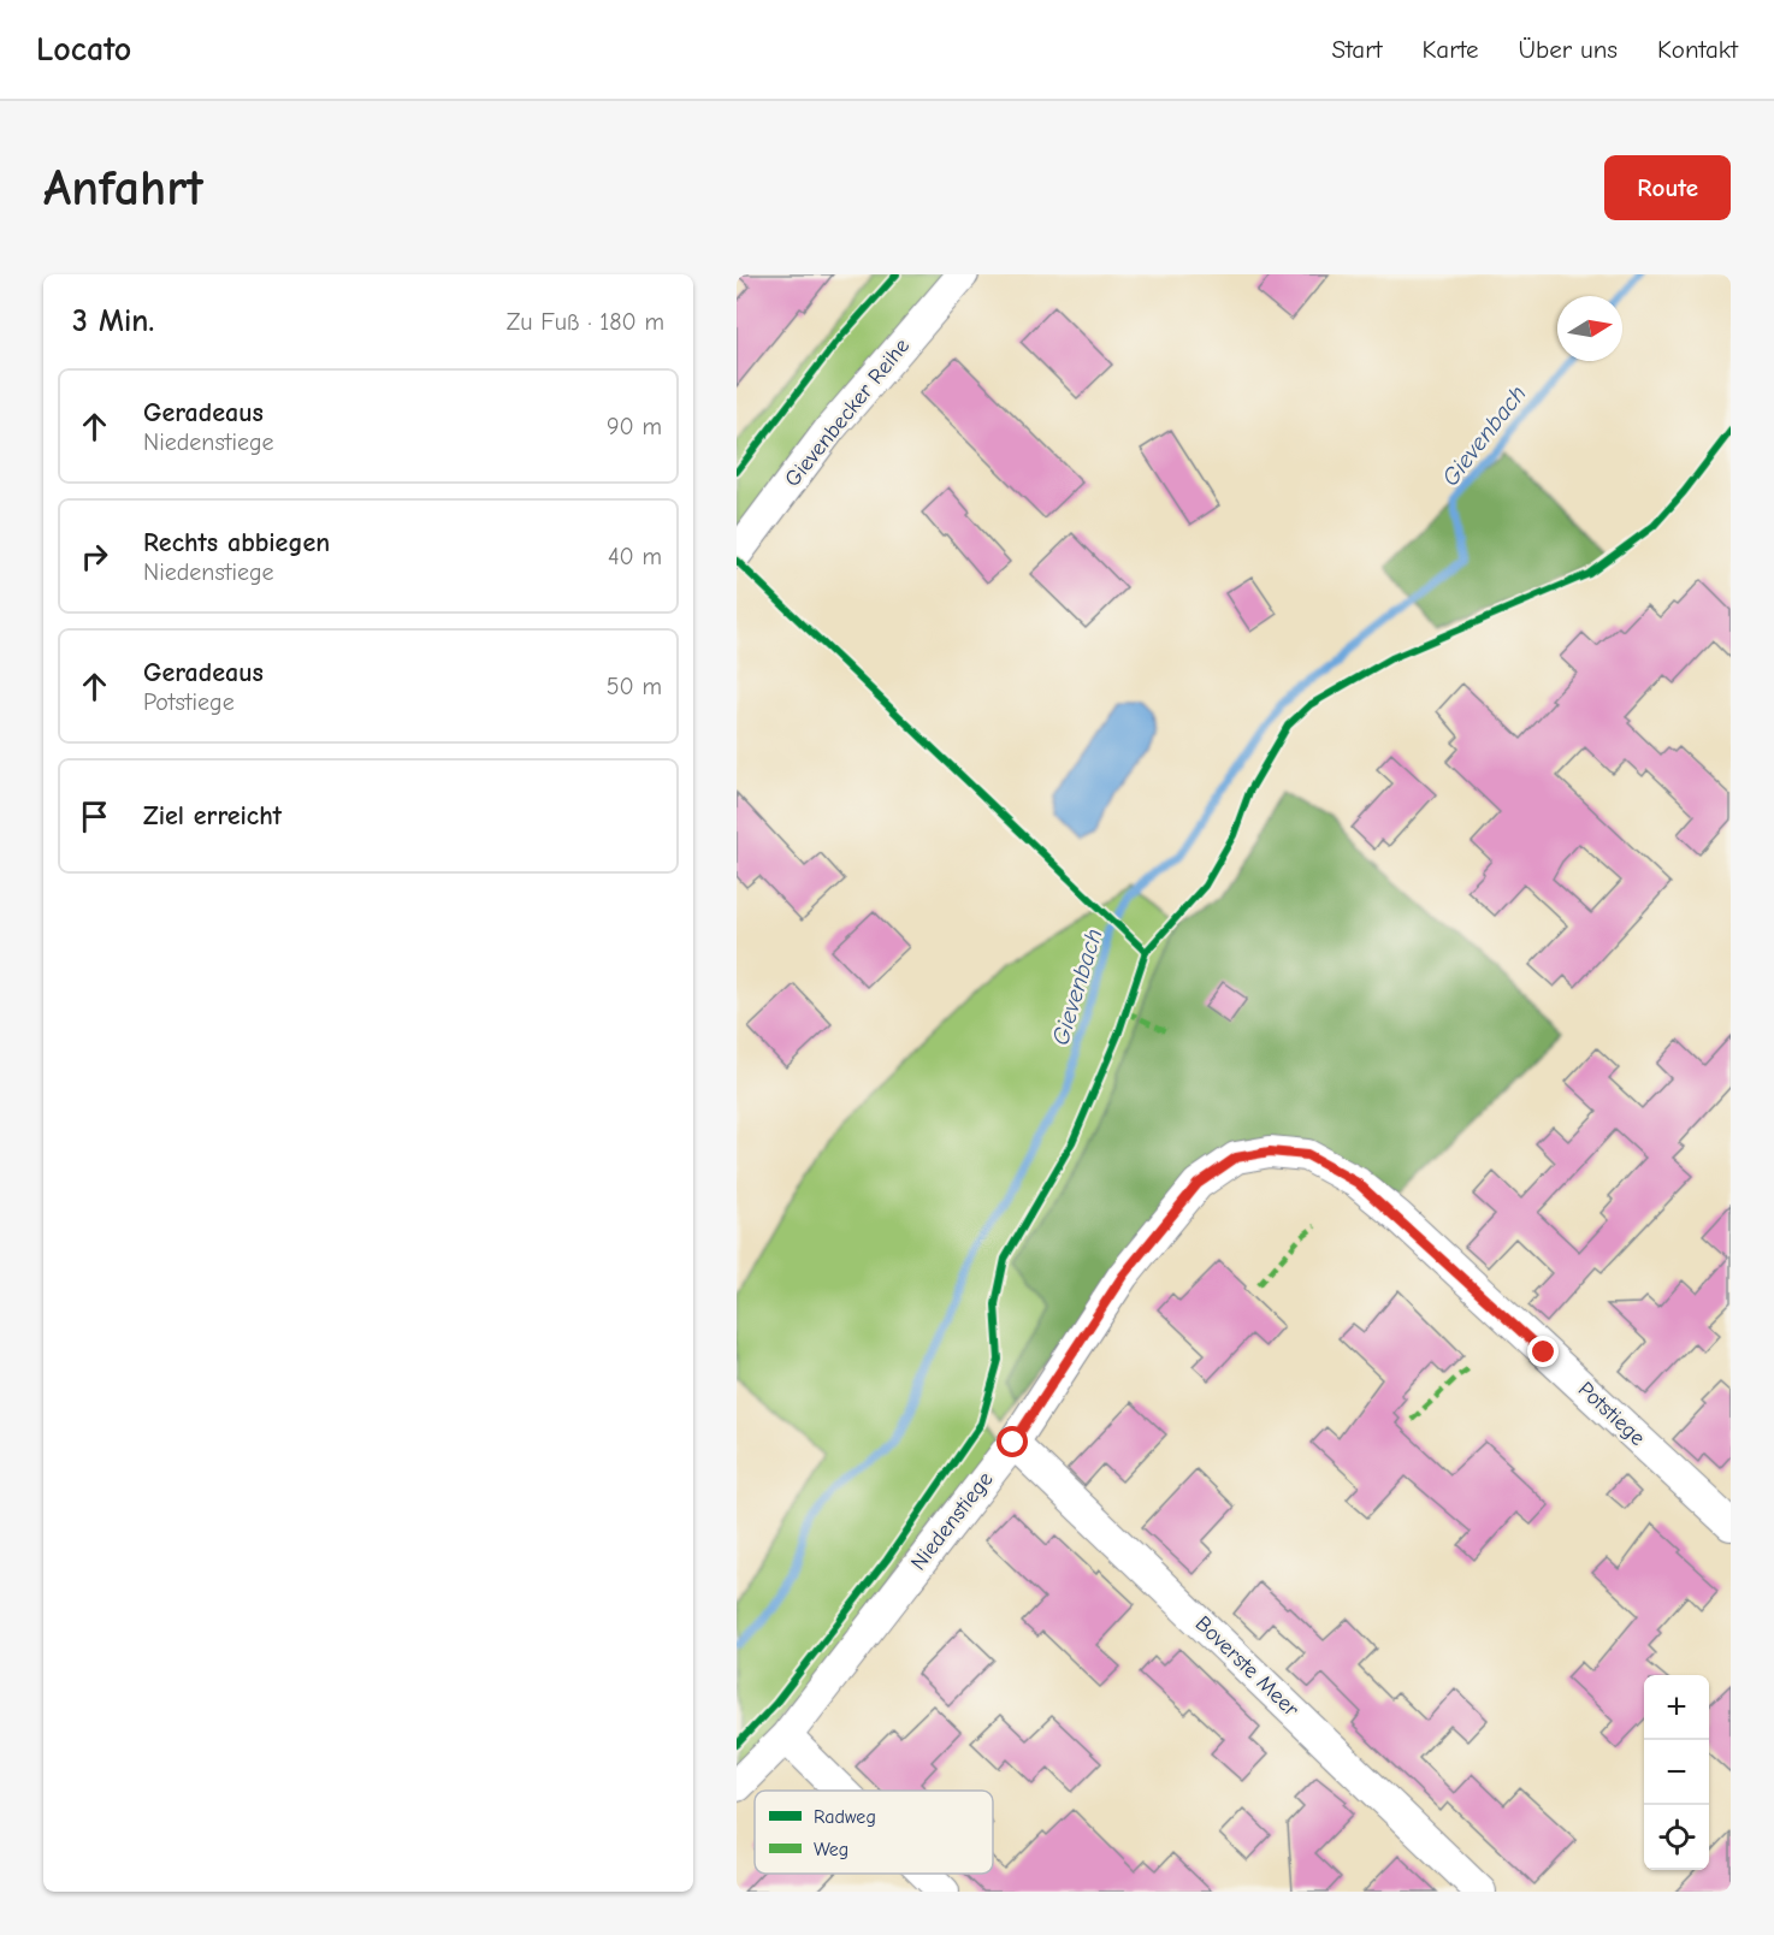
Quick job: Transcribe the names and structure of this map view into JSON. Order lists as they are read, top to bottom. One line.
{"streets":{"street":["Gievenbecker Reihe","Potstiege","Niedenstiege","Boverste Meer"]},"crossings":[["Potstiege","Niedenstiege"],["Niedenstiege","Boverste Meer"]],"water":["Gievenbach"],"legend":["Radweg","Weg"],"north":"right","page":{"header":"Locato","nav":["Start","Karte","Über uns","Kontakt"],"buttons":"Route","title":"Anfahrt","heading":["3 Min.","Zu Fuß · 180 m"],"list":[["Geradeaus","Niedenstiege","90 m"],["Rechts abbiegen","Niedenstiege","40 m"],["Geradeaus","Potstiege","50 m"],"Ziel erreicht"],"map_buttons":["+","−"]}}
